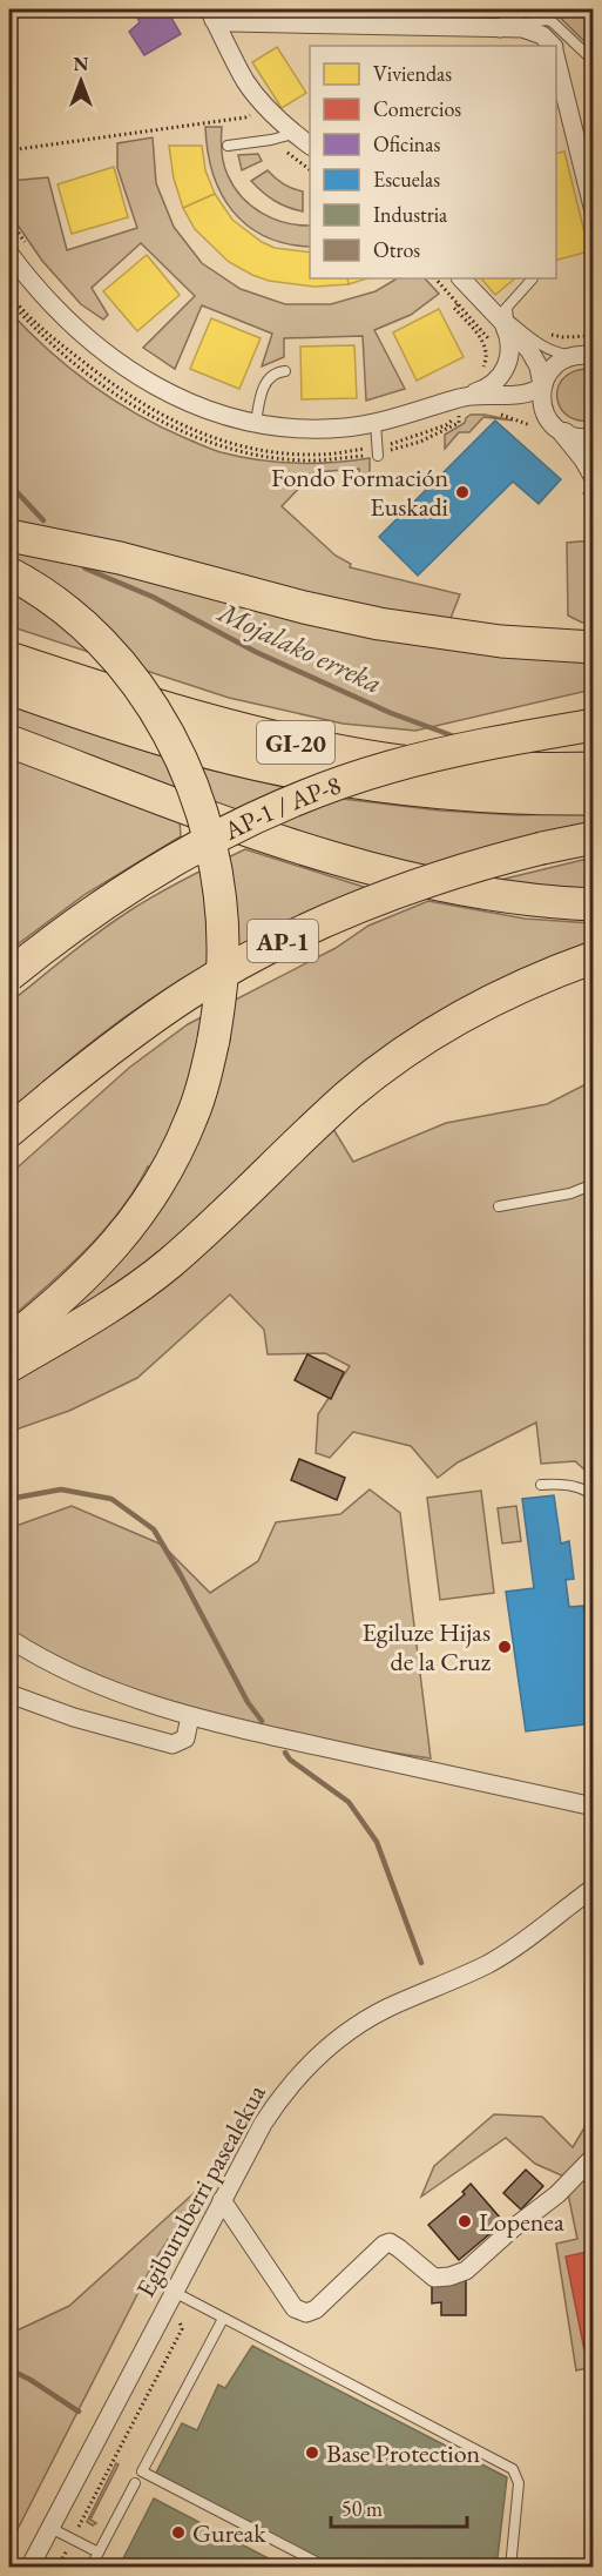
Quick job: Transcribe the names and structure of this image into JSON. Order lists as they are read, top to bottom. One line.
{"streets":{"highway":["GI-20","AP-1 / AP-8","AP-1"],"street":["Egiburuberri pasealekua"]},"water":["Mojalako erreka"],"places":["Fondo Formación Euskadi","Egiluze Hijas de la Cruz","Lopenea","Base Protection","Gureak"],"legend":["Viviendas","Comercios","Oficinas","Escuelas","Industria","Otros"],"scale_bar":"50 m","north":"top"}
